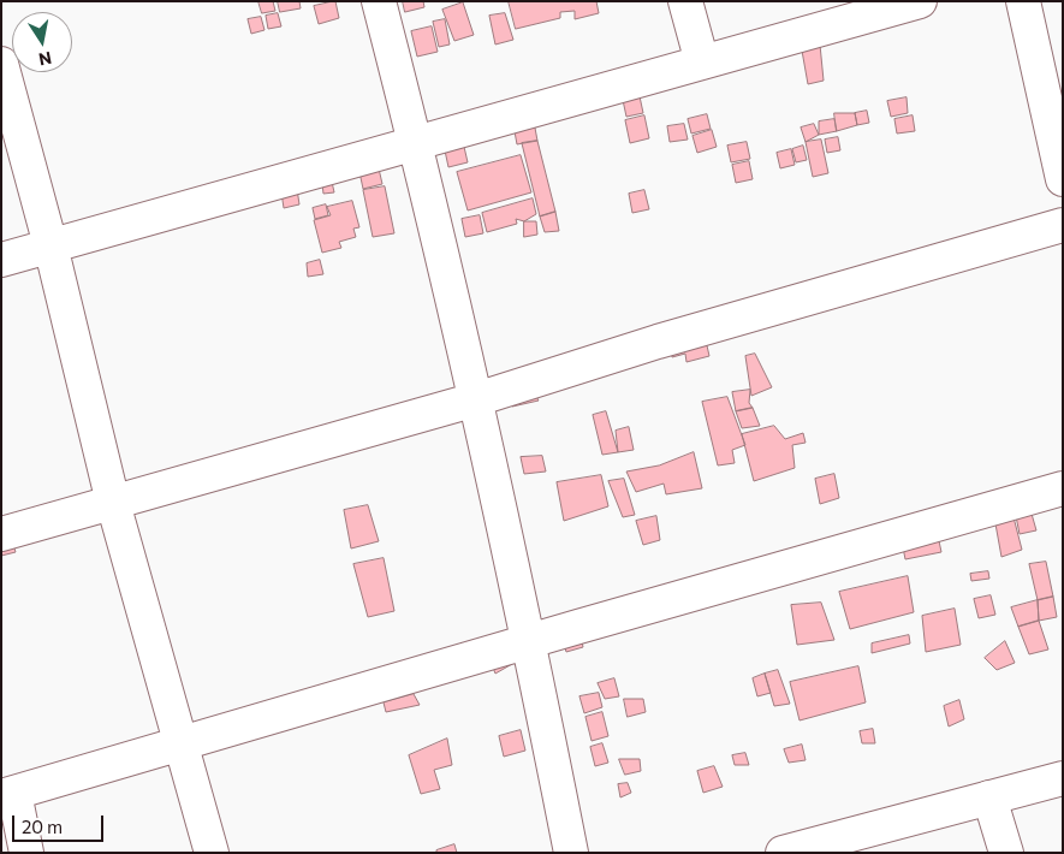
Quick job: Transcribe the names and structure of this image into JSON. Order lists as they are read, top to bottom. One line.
{"scale_bar":"20 m","north":"bottom"}
